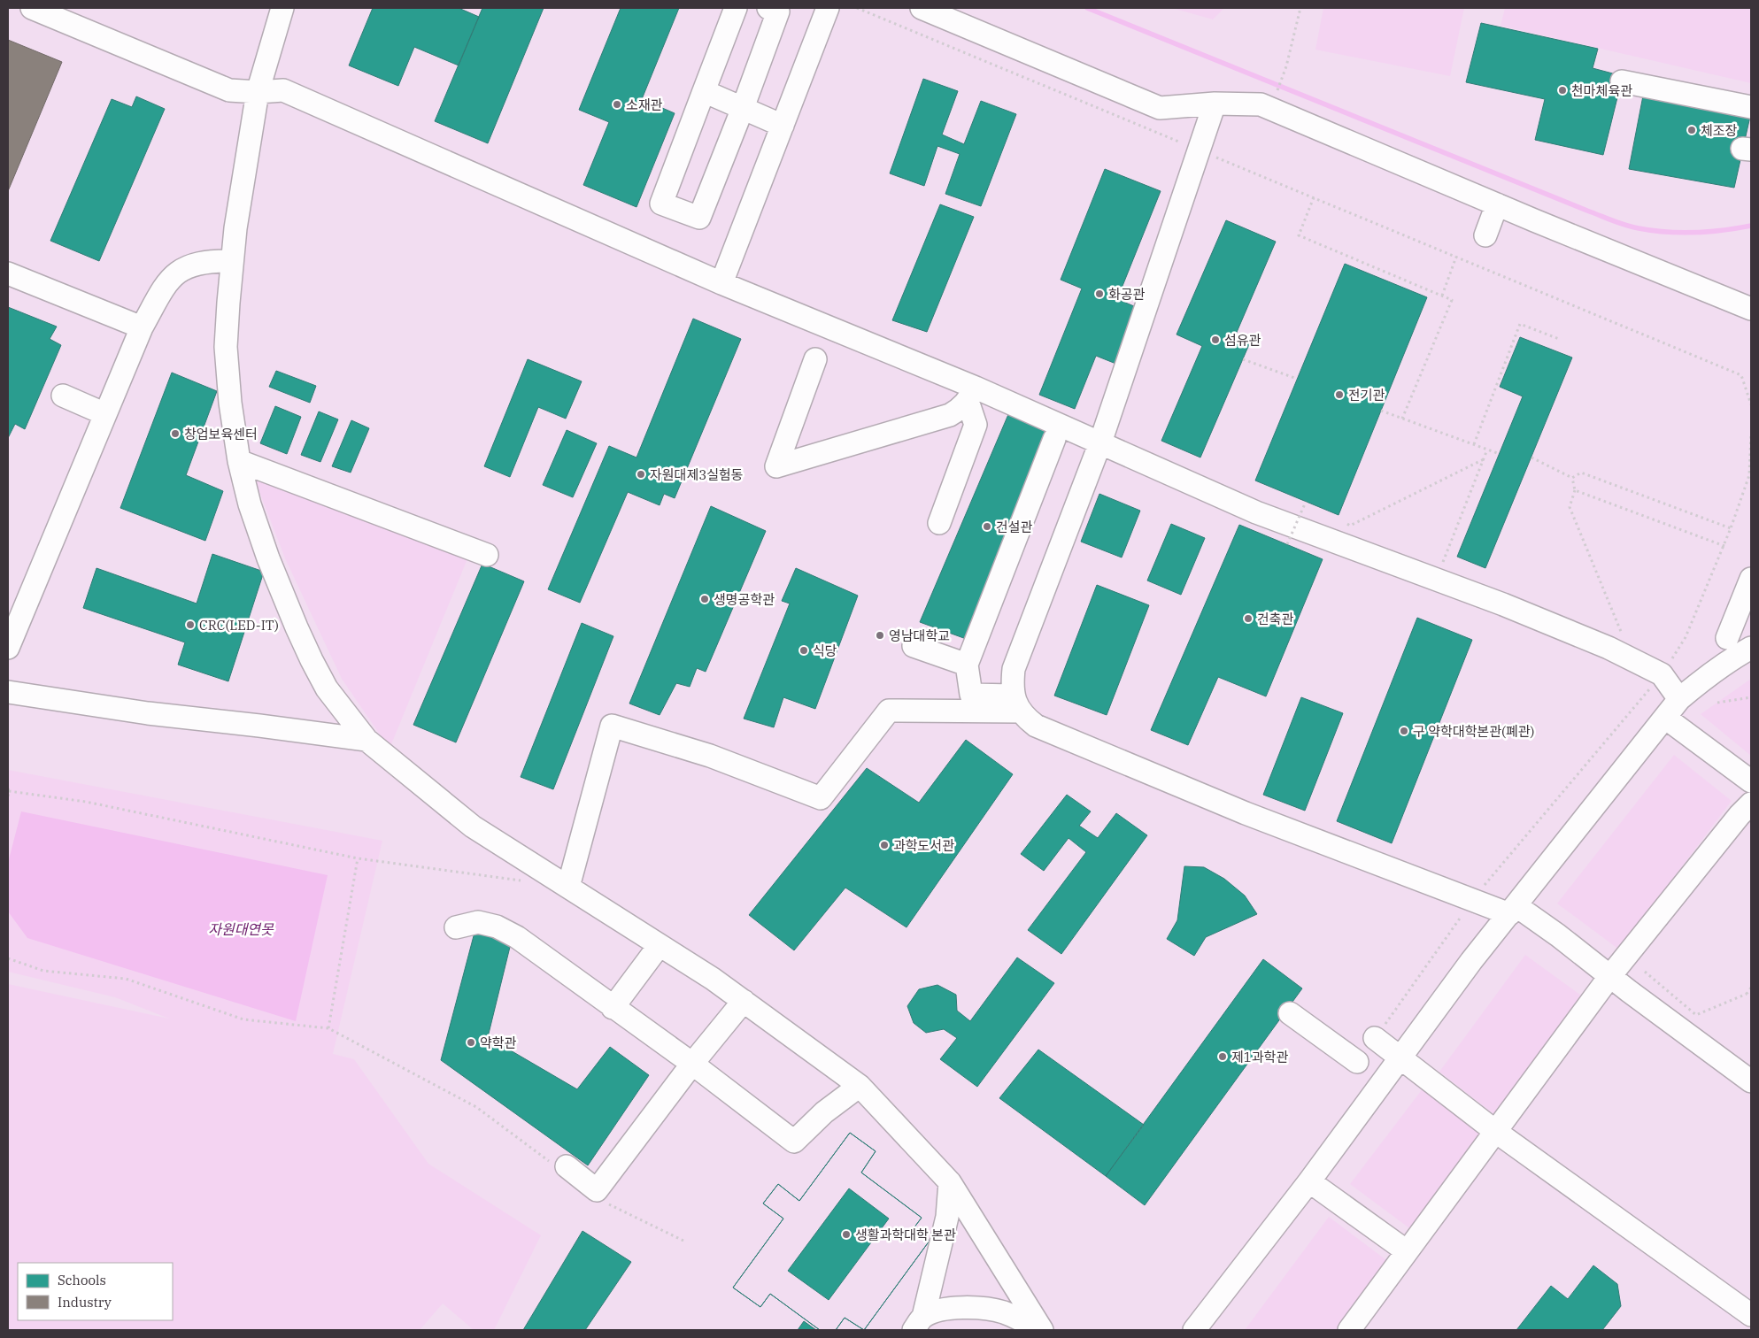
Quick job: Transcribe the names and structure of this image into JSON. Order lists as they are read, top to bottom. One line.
{"water":["자원대연못"],"places":["천마체육관","소재관","체조장","화공관","섬유관","전기관","창업보육센터","자원대제3실험동","건설관","생명공학관","건축관","CRC(LED-IT)","영남대학교","식당","구 약학대학본관(폐관)","과학도서관","약학관","제1과학관","생활과학대학 본관"],"legend":["Schools","Industry"]}
